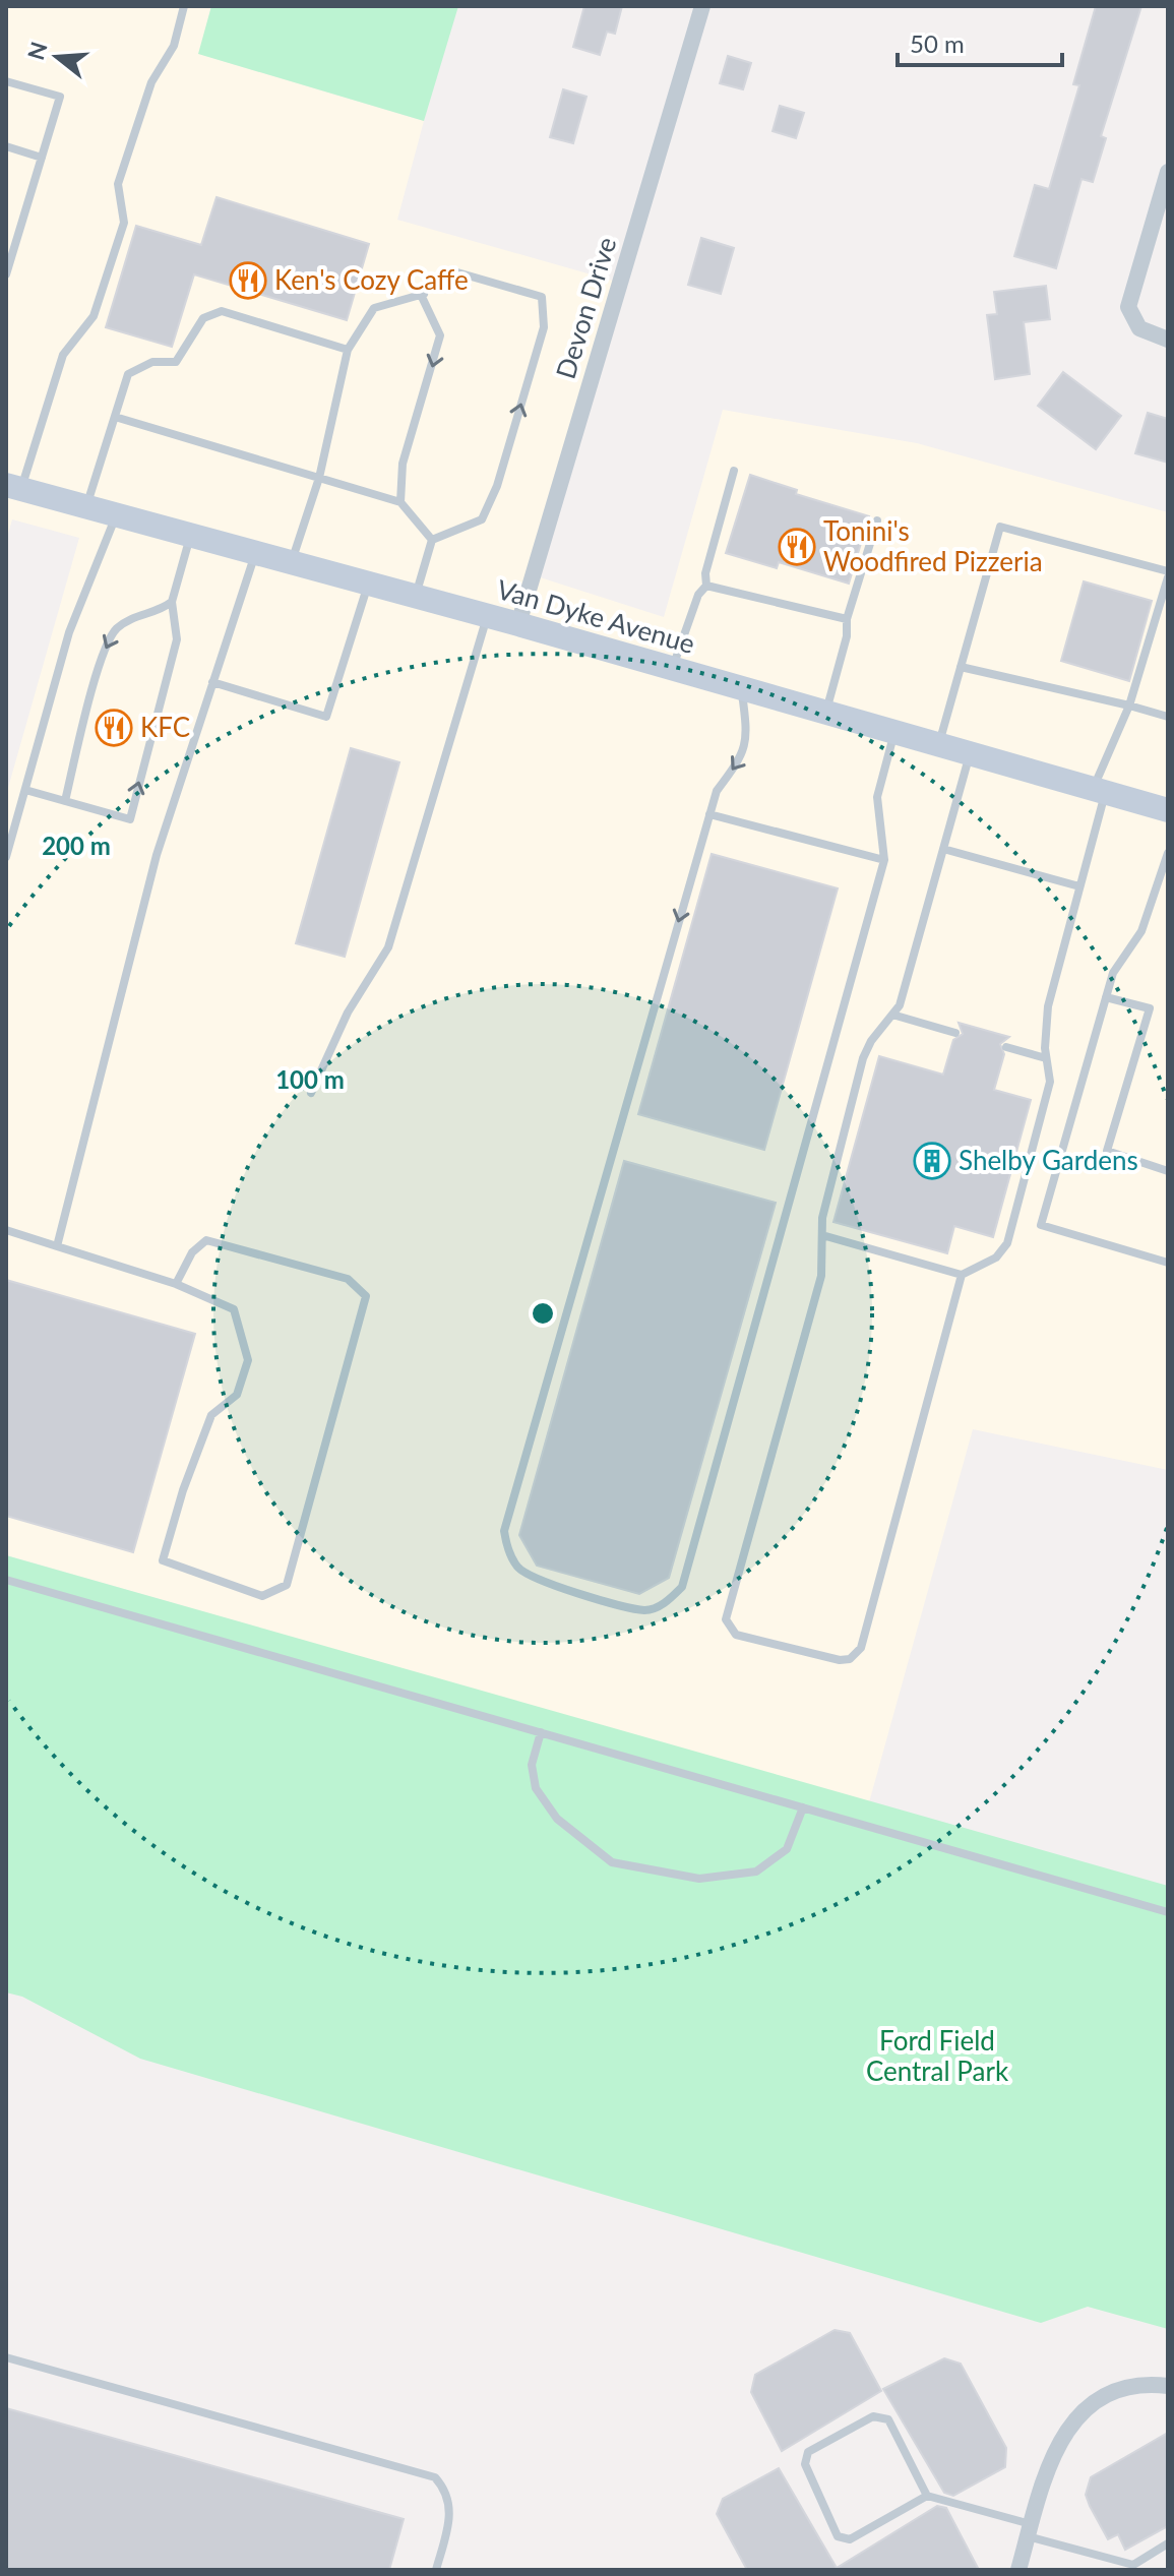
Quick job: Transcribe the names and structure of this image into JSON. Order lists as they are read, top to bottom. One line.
{"streets":{"main road":["Van Dyke Avenue"],"street":["Devon Drive"]},"crossings":[["Devon Drive","Van Dyke Avenue"]],"parks":["Ford Field Central Park"],"places":{"restaurant":["Ken's Cozy Caffe","Tonini's Woodfired Pizzeria","KFC"],"building":["Shelby Gardens"]},"scale_bar":"50 m","north":"left","rings":["200 m","100 m"]}
